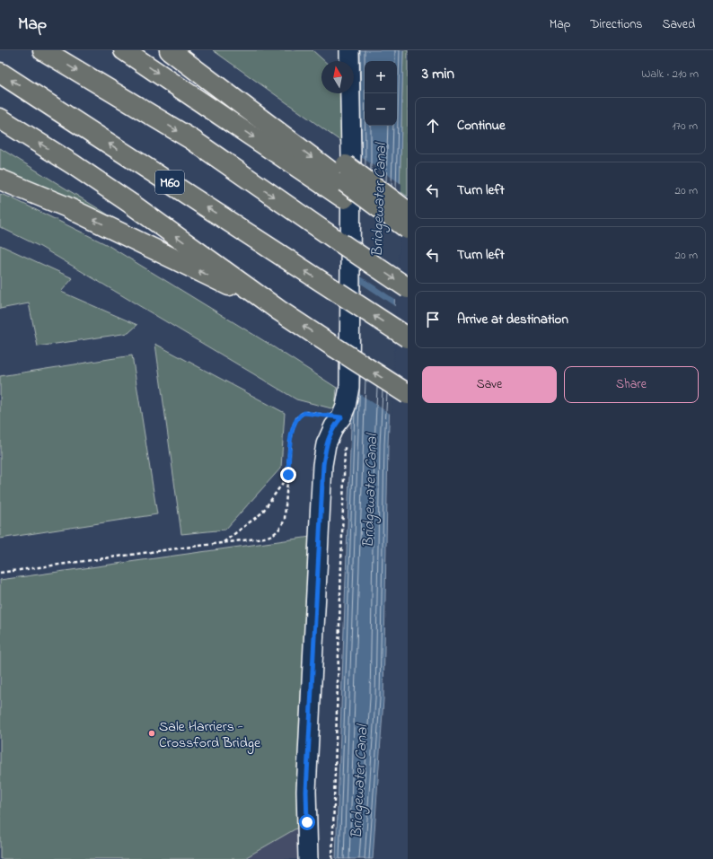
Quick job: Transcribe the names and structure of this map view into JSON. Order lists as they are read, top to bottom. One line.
{"streets":{"highway":["M60"]},"water":["Bridgewater Canal"],"places":["Sale Harriers - Crossford Bridge"],"north":"top","page":{"header":"Map","nav":["Map","Directions","Saved"],"heading":["3 min","Walk · 210 m"],"map_buttons":["+","−"],"list":[["Continue","170 m"],["Turn left","20 m"],["Turn left","20 m"],"Arrive at destination"],"buttons":["Save","Share"]}}
